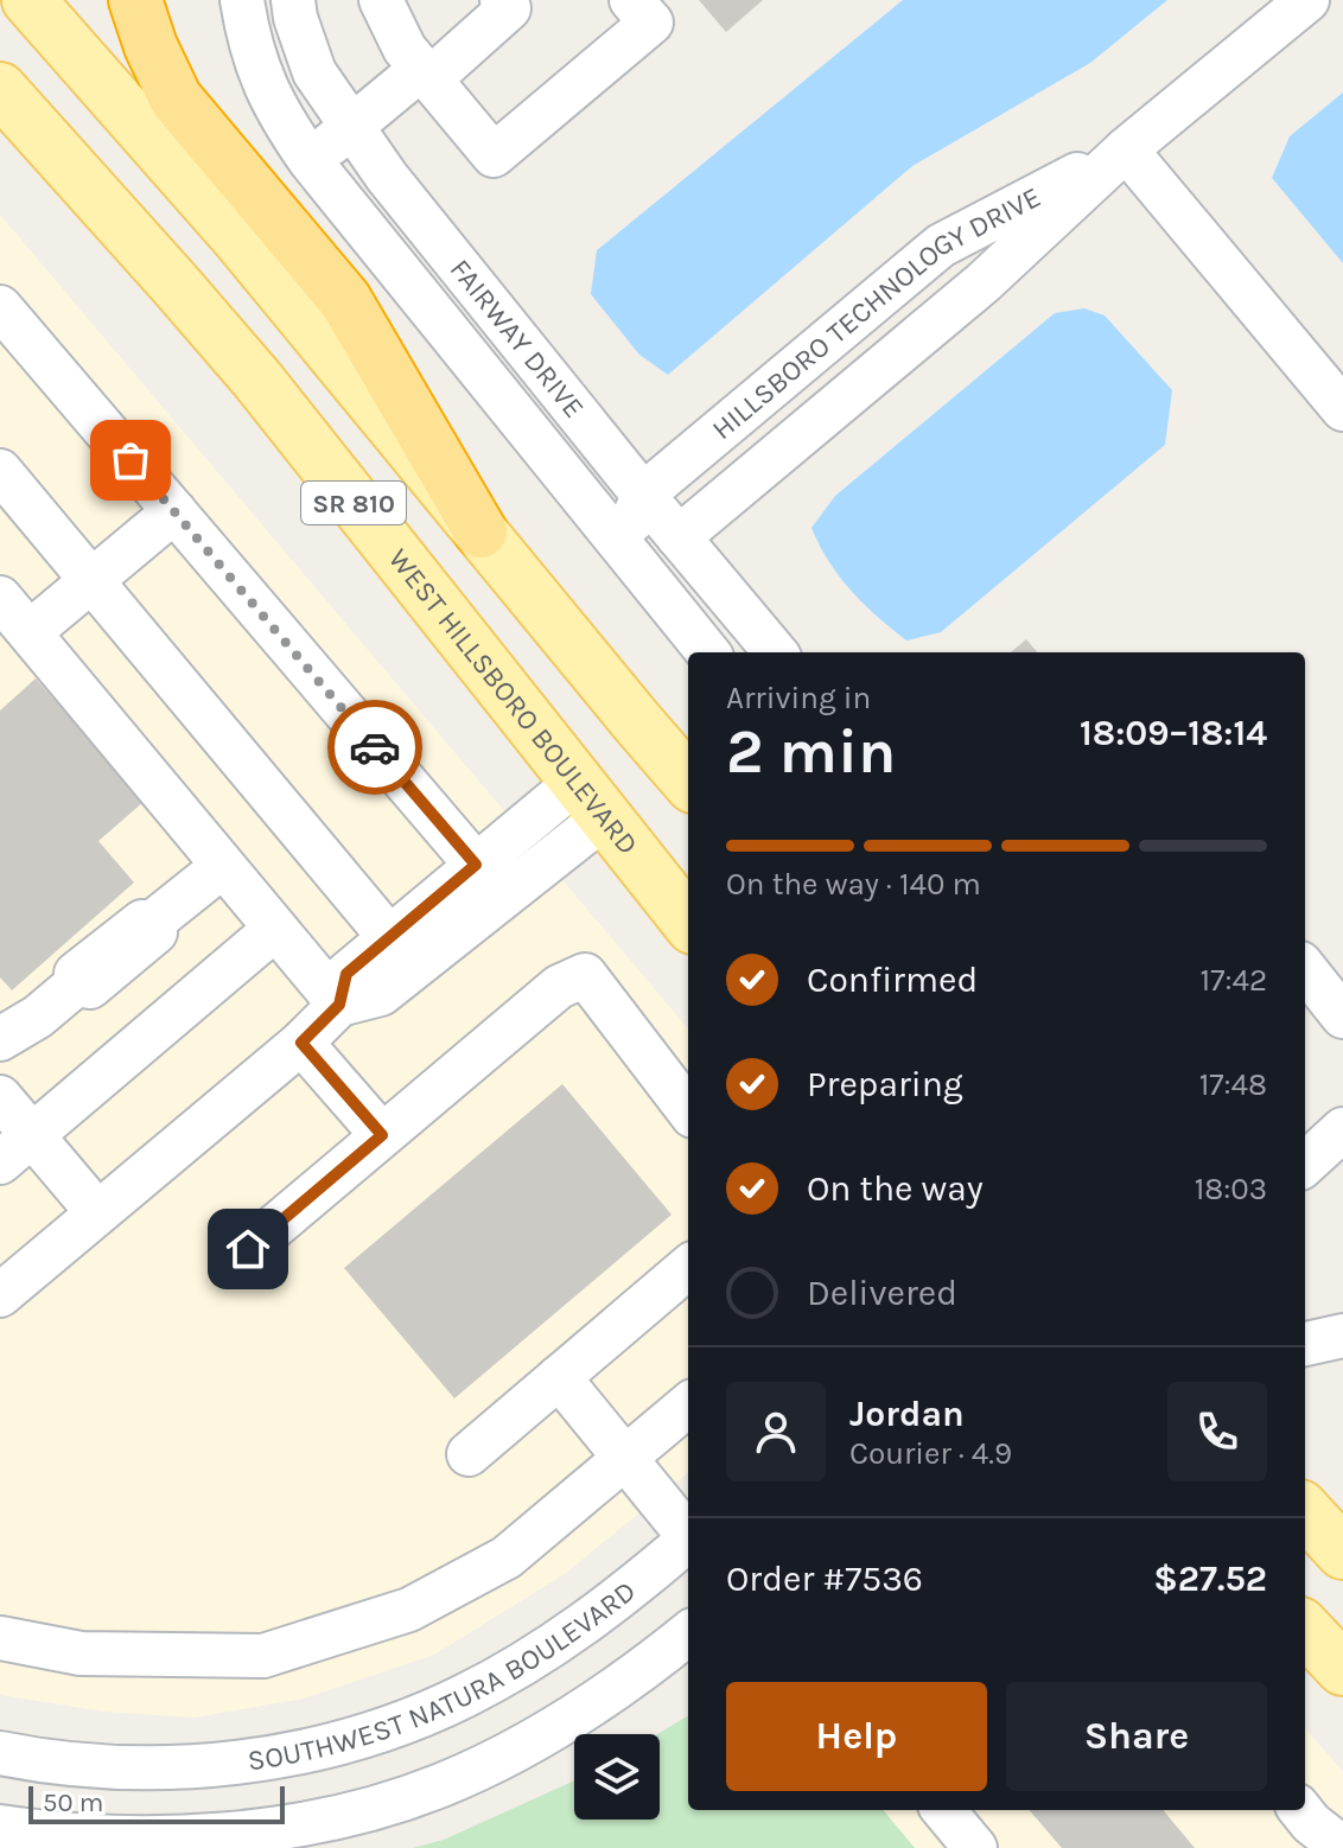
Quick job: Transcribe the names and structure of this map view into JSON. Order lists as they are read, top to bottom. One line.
{"streets":{"main road":["SR 810","WEST HILLSBORO BOULEVARD"],"street":["HILLSBORO TECHNOLOGY DRIVE","FAIRWAY DRIVE","SOUTHWEST NATURA BOULEVARD"]},"crossings":[["HILLSBORO TECHNOLOGY DRIVE","FAIRWAY DRIVE"]],"scale_bar":"50 m","page":{"heading":["2 min","Arriving in","18:09–18:14"],"panel":["Jordan","Courier · 4.9","Order #7536","$27.52"],"bar":"On the way · 140 m","list":[["Confirmed","17:42"],["Preparing","17:48"],["On the way","18:03"],"Delivered"],"buttons":["Help","Share"],"scale":"50 m"}}
